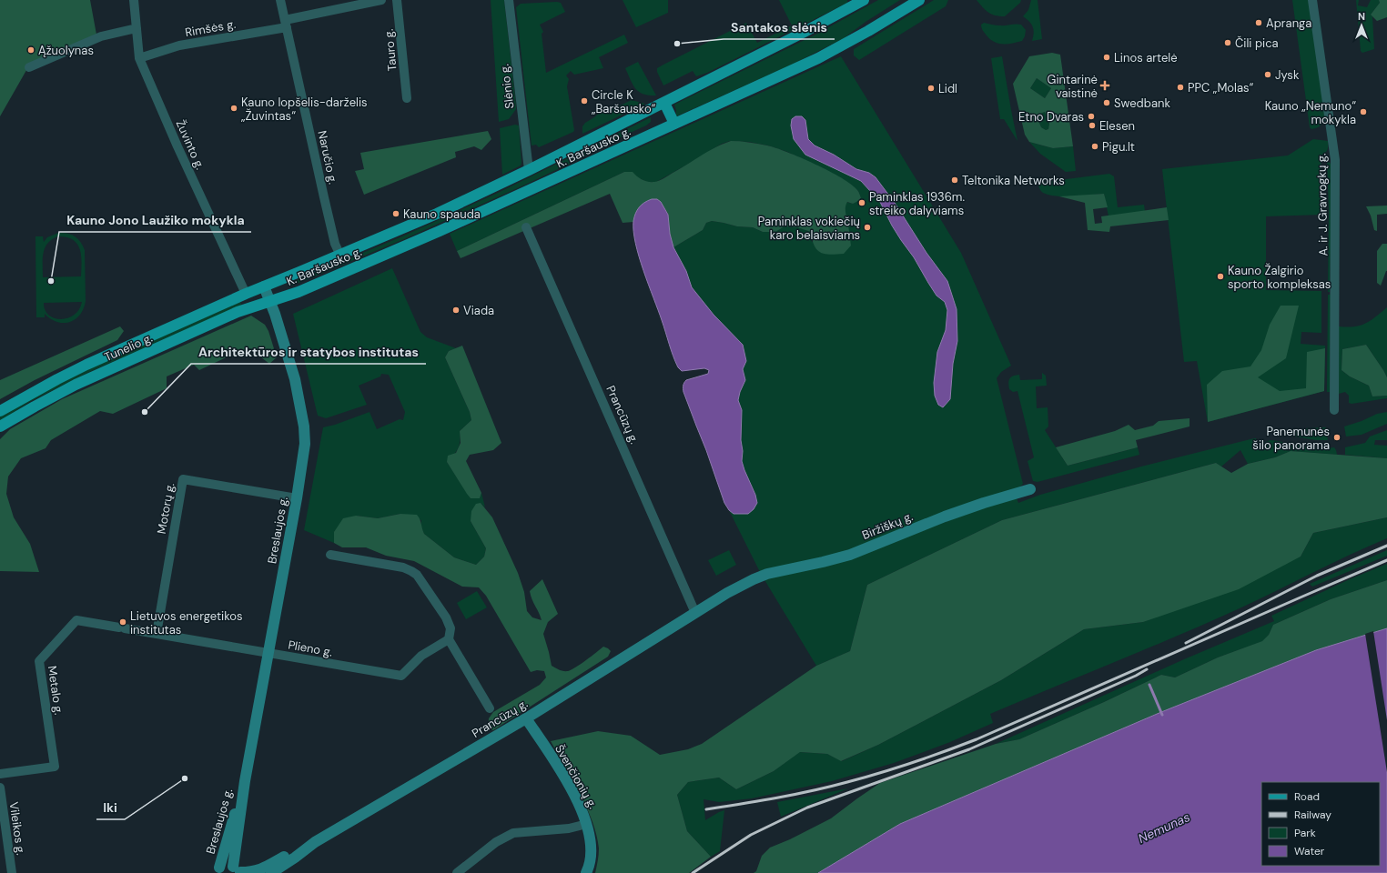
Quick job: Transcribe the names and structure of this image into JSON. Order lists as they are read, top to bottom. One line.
{"streets":{"main road":["K. Baršausko g.","Tunelio g."],"street":["Rimšės g.","Tauro g.","Slėnio g.","Žuvinto g.","Naručio g.","A. ir J. Gravrogkų g.","Prancūzų g.","Motorų g.","Biržiškų g.","Breslaujos g.","Plieno g.","Metalo g.","Švenčionių g.","Vileikos g."]},"crossings":[["Rimšės g.","Žuvinto g."],["Rimšės g.","Naručio g."],["Slėnio g.","K. Baršausko g."],["Žuvinto g.","Tunelio g."],["K. Baršausko g.","Naručio g."],["K. Baršausko g.","Tunelio g."],["K. Baršausko g.","Breslaujos g."],["Tunelio g.","Breslaujos g."],["Prancūzų g.","Biržiškų g."],["Prancūzų g.","Breslaujos g."],["Prancūzų g.","Švenčionių g."],["Motorų g.","Breslaujos g."],["Motorų g.","Plieno g."],["Motorų g.","Metalo g."],["Breslaujos g.","Plieno g."],["Plieno g.","Metalo g."]],"water":["Nemunas"],"places":{"other":["Apranga","Čili pica","Santakos slėnis","Ąžuolynas","Linos artelė","Jysk","PPC „Molas“","Lidl","Circle K „Baršausko“","Swedbank","Kauno lopšelis-darželis „Žuvintas“","Kauno „Nemuno“ mokykla","Etno Dvaras","Elesen","Pigu.lt","Teltonika Networks","Paminklas 1936m. streiko dalyviams","Kauno spauda","Paminklas vokiečių karo belaisviams","Kauno Žalgirio sporto kompleksas","Kauno Jono Laužiko mokykla","Viada","Architektūros ir statybos institutas","Panemunės šilo panorama","Lietuvos energetikos institutas","Iki"],"health":["Gintarinė vaistinė"]},"legend":["Road","Railway","Park","Water"],"north":"top"}
